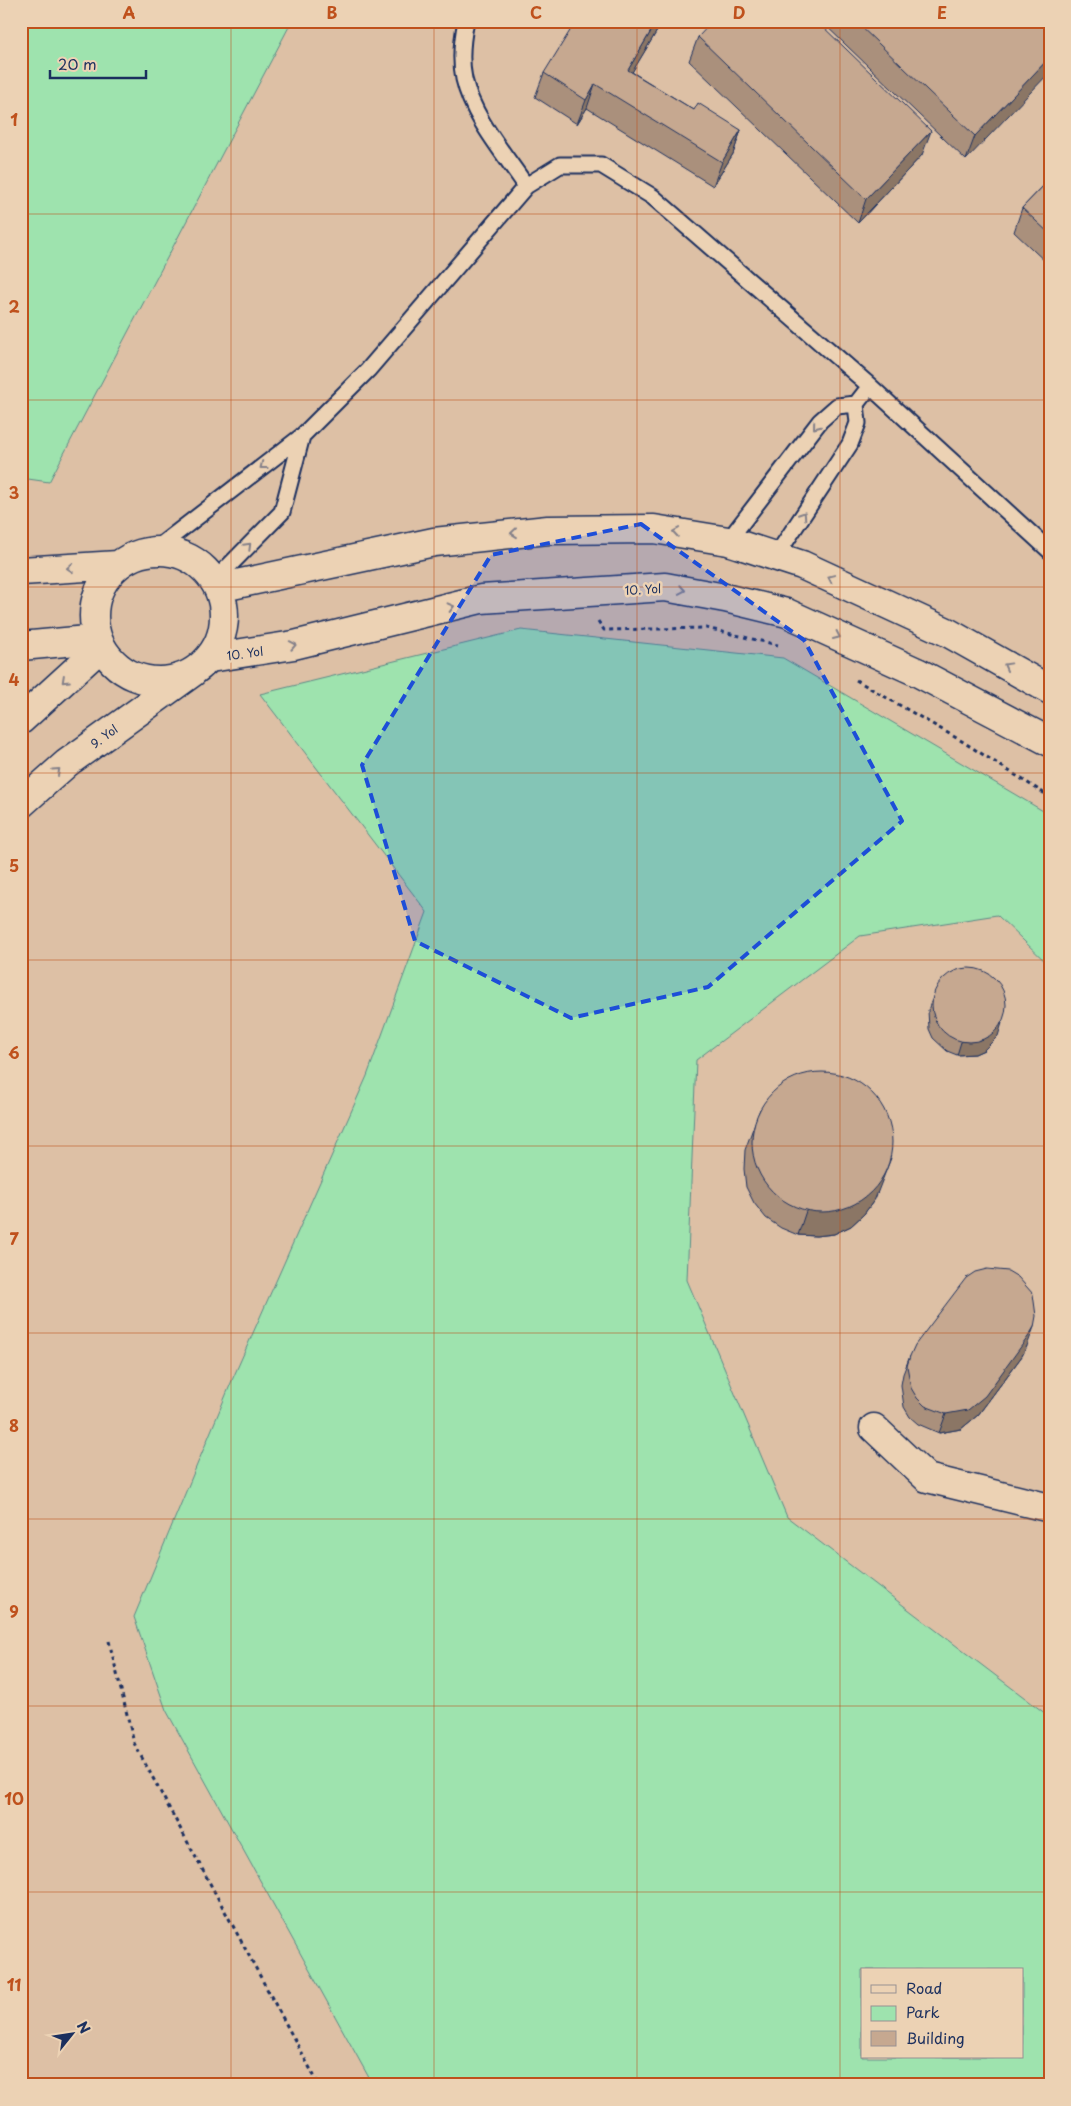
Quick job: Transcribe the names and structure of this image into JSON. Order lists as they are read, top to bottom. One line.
{"streets":{"street":["10. Yol","9. Yol"]},"crossings":[["10. Yol","9. Yol"]],"legend":["Road","Park","Building"],"scale_bar":"20 m","north":"top right","grid":{"columns":["A","B","C","D","E"],"rows":["1","2","3","4","5","6","7","8","9","10","11"]}}
